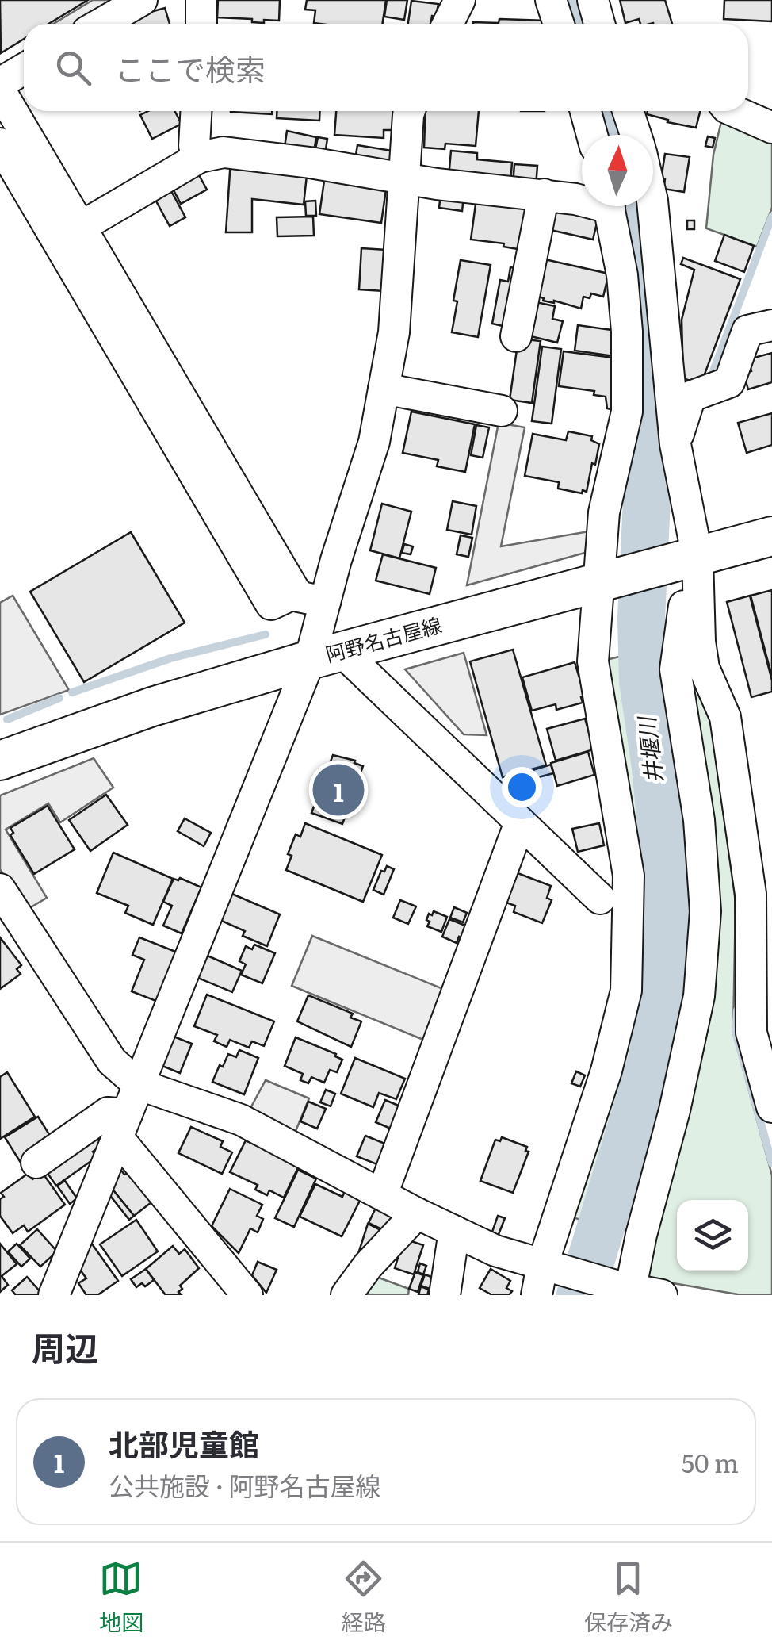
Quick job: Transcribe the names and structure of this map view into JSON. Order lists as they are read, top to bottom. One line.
{"streets":{"main road":["阿野名古屋線"]},"water":["井堰川"],"north":"top","page":{"search":"ここで検索","pins":"1","heading":"周辺","list":[{"mark":"1","name":"北部児童館","note":"公共施設 · 阿野名古屋線","value":"50 m"}],"nav":["地図","経路","保存済み"]}}
